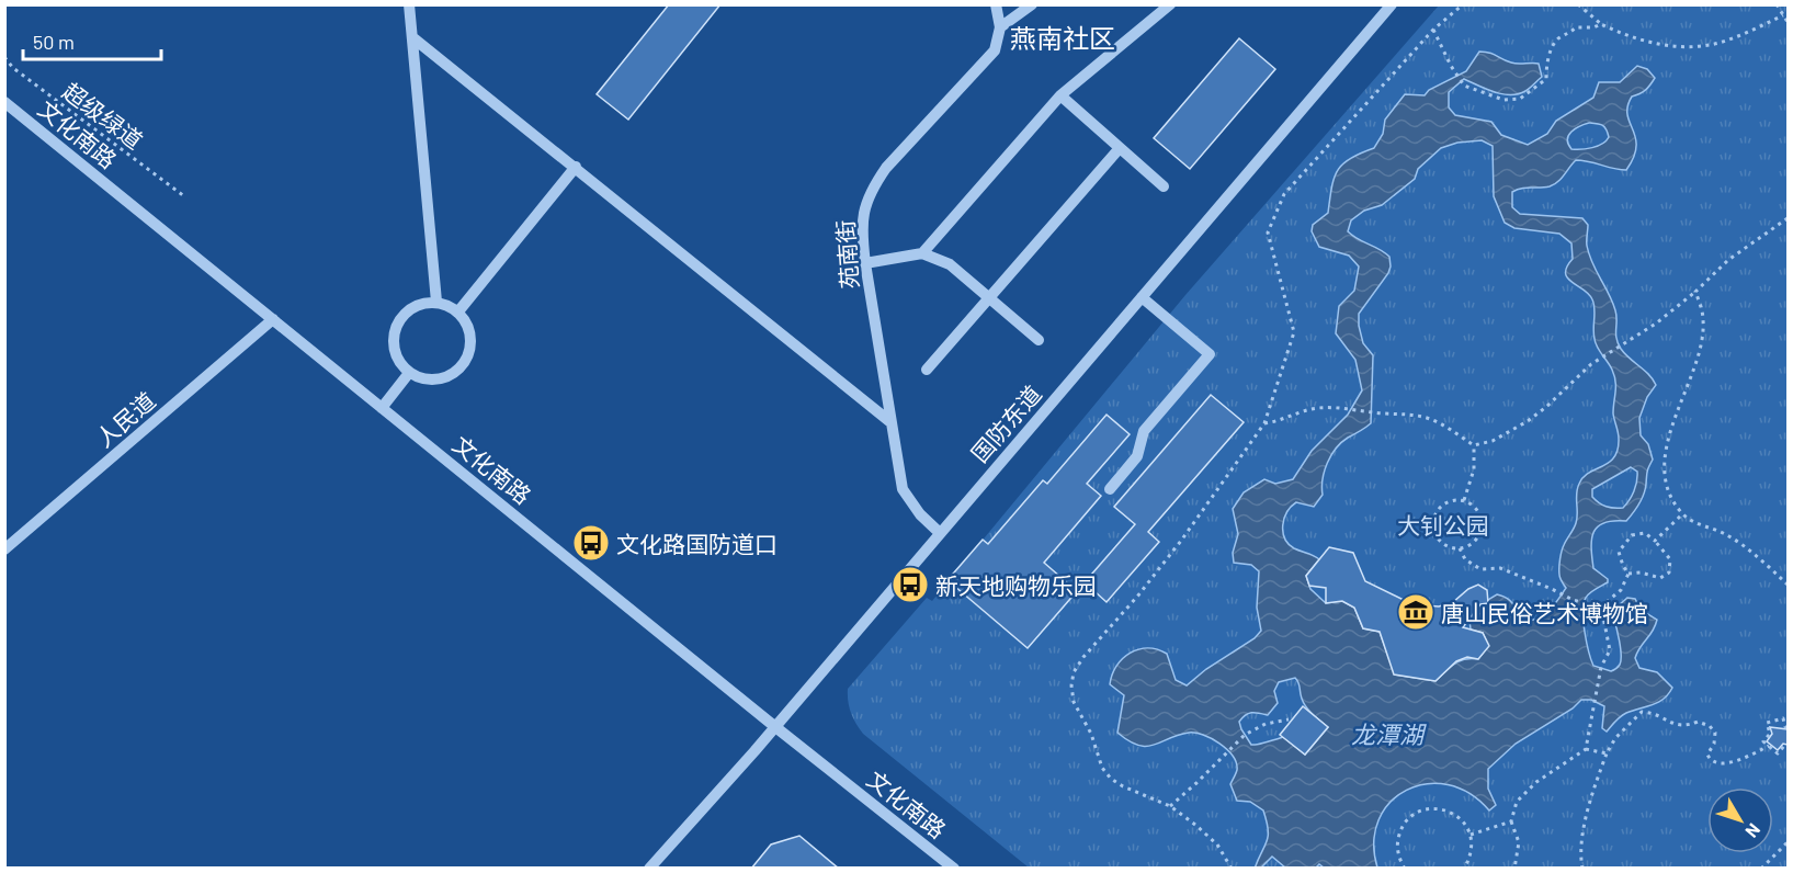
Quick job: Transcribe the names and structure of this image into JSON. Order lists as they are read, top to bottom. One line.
{"streets":{"street":["文化南路","苑南街","人民道","国防东道"],"path":["超级绿道"]},"crossings":[["文化南路","人民道"],["文化南路","国防东道"],["苑南街","国防东道"]],"districts":["燕南社区"],"water":["龙潭湖"],"parks":["大钊公园"],"places":{"bus stop":["文化路国防道口","新天地购物乐园"],"museum":["唐山民俗艺术博物馆"]},"scale_bar":"50 m","north":"bottom right"}
